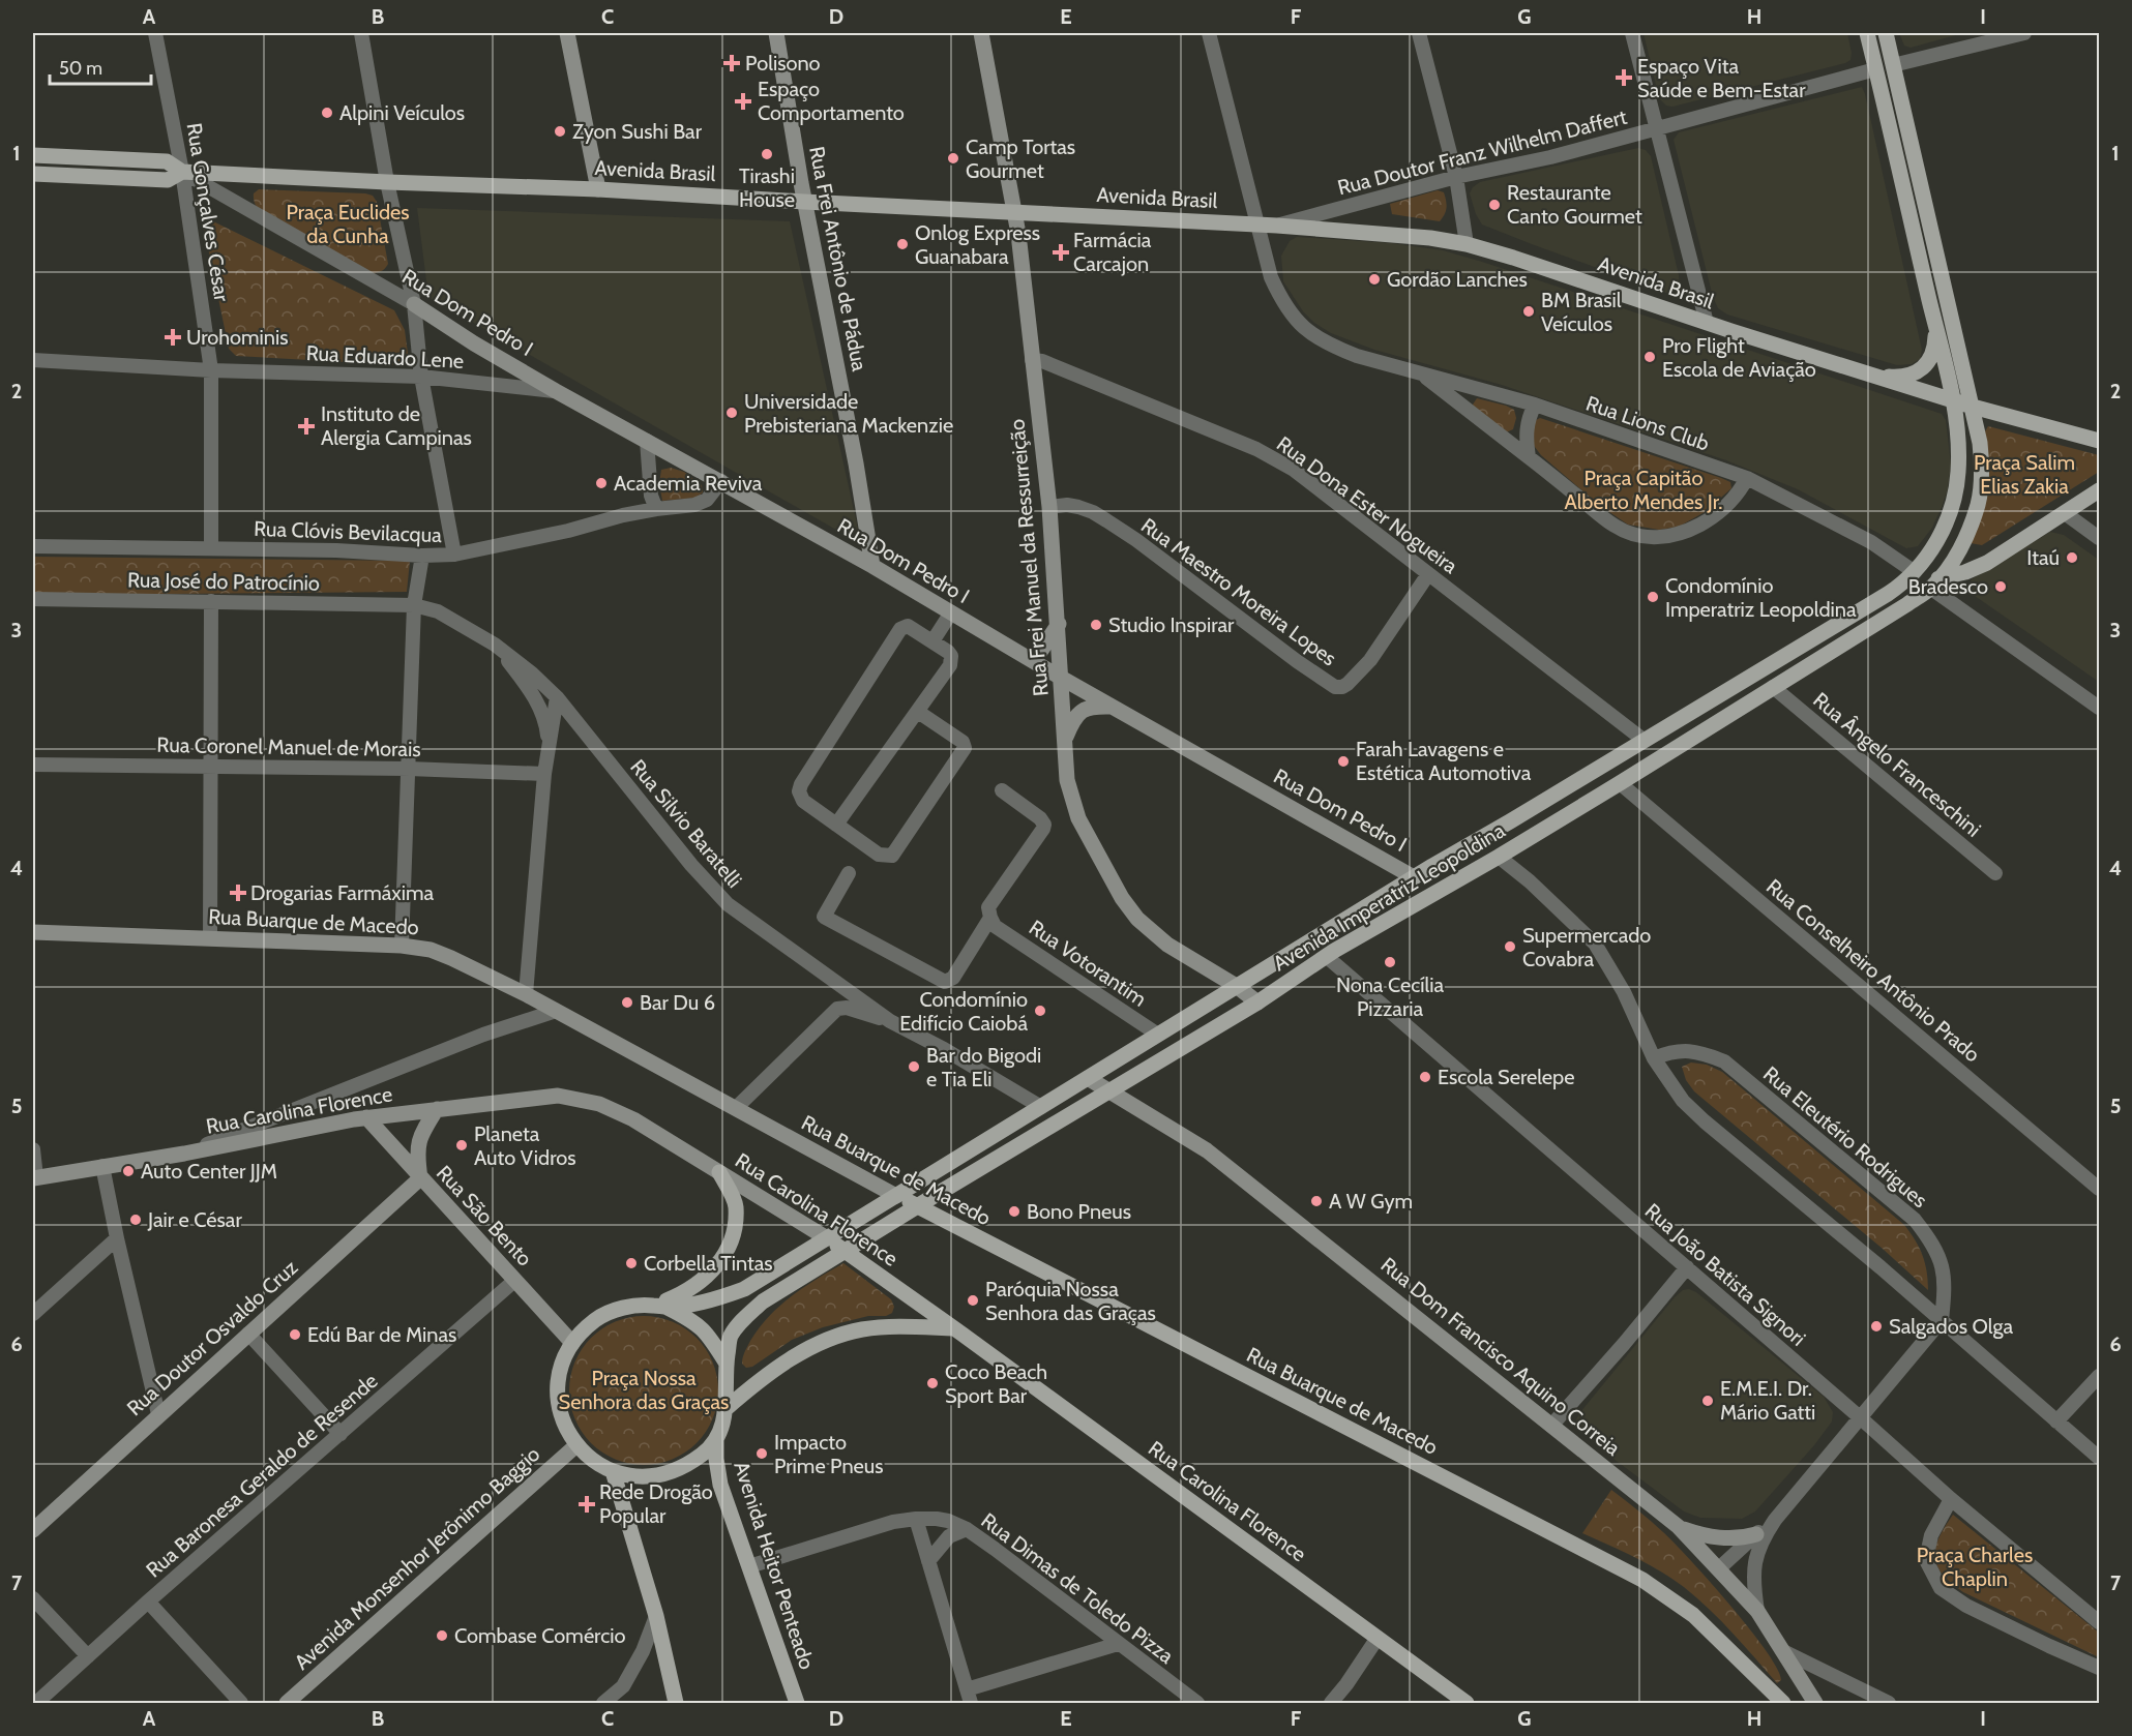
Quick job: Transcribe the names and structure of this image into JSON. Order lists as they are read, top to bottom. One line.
{"streets":{"main road":["Avenida Brasil","Avenida Imperatriz Leopoldina","Rua Buarque de Macedo","Rua Carolina Florence","Avenida Heitor Penteado"],"street":["Rua Doutor Franz Wilhelm Daffert","Rua Gonçalves César","Rua Frei Antônio de Pádua","Rua Dom Pedro I","Rua Eduardo Lene","Rua Lions Club","Rua Dona Ester Nogueira","Rua Clóvis Bevilacqua","Rua Frei Manuel da Ressurreição","Rua José do Patrocínio","Rua Maestro Moreira Lopes","Rua Coronel Manuel de Morais","Rua Ângelo Franceschini","Rua Silvio Baratelli","Rua Votorantim","Rua Conselheiro Antônio Prado","Rua Eleutério Rodrigues","Rua São Bento","Rua João Batista Signori","Rua Doutor Osvaldo Cruz","Rua Dom Francisco Aquino Correia","Rua Baronesa Geraldo de Resende","Avenida Monsenhor Jerônimo Baggio","Rua Dimas de Toledo Pizza"]},"crossings":[["Rua Doutor Franz Wilhelm Daffert","Avenida Brasil"],["Rua Doutor Franz Wilhelm Daffert","Avenida Imperatriz Leopoldina"],["Avenida Brasil","Rua Gonçalves César"],["Avenida Brasil","Rua Frei Antônio de Pádua"],["Avenida Brasil","Rua Dom Pedro I"],["Avenida Brasil","Rua Lions Club"],["Avenida Brasil","Rua Frei Manuel da Ressurreição"],["Avenida Brasil","Avenida Imperatriz Leopoldina"],["Rua Gonçalves César","Rua Dom Pedro I"],["Rua Gonçalves César","Rua Eduardo Lene"],["Rua Gonçalves César","Rua Clóvis Bevilacqua"],["Rua Frei Antônio de Pádua","Rua Dom Pedro I"],["Rua Dom Pedro I","Rua Eduardo Lene"],["Rua Dom Pedro I","Rua Clóvis Bevilacqua"],["Rua Dom Pedro I","Rua Frei Manuel da Ressurreição"],["Rua Dom Pedro I","Avenida Imperatriz Leopoldina"],["Rua Lions Club","Avenida Imperatriz Leopoldina"],["Rua Dona Ester Nogueira","Rua Frei Manuel da Ressurreição"],["Rua Dona Ester Nogueira","Rua Maestro Moreira Lopes"],["Rua Dona Ester Nogueira","Avenida Imperatriz Leopoldina"],["Rua Frei Manuel da Ressurreição","Rua Maestro Moreira Lopes"],["Rua Frei Manuel da Ressurreição","Avenida Imperatriz Leopoldina"],["Rua José do Patrocínio","Rua Silvio Baratelli"],["Rua Ângelo Franceschini","Avenida Imperatriz Leopoldina"],["Rua Silvio Baratelli","Avenida Imperatriz Leopoldina"],["Avenida Imperatriz Leopoldina","Rua Buarque de Macedo"],["Avenida Imperatriz Leopoldina","Rua Votorantim"],["Avenida Imperatriz Leopoldina","Rua Conselheiro Antônio Prado"],["Avenida Imperatriz Leopoldina","Rua Carolina Florence"],["Avenida Imperatriz Leopoldina","Rua São Bento"],["Avenida Imperatriz Leopoldina","Rua João Batista Signori"],["Avenida Imperatriz Leopoldina","Rua Dom Francisco Aquino Correia"],["Avenida Imperatriz Leopoldina","Avenida Monsenhor Jerônimo Baggio"],["Avenida Imperatriz Leopoldina","Avenida Heitor Penteado"],["Rua Carolina Florence","Rua São Bento"],["Rua São Bento","Rua Doutor Osvaldo Cruz"],["Rua São Bento","Rua Baronesa Geraldo de Resende"],["Rua São Bento","Avenida Monsenhor Jerônimo Baggio"],["Rua São Bento","Avenida Heitor Penteado"],["Avenida Monsenhor Jerônimo Baggio","Avenida Heitor Penteado"],["Avenida Heitor Penteado","Rua Dimas de Toledo Pizza"]],"parks":["Praça Euclides da Cunha","Praça Salim Elias Zakia","Praça Capitão Alberto Mendes Jr.","Praça Nossa Senhora das Graças","Praça Charles Chaplin"],"places":{"health":["Polisono","Espaço Vita Saúde e Bem-Estar","Espaço Comportamento","Farmácia Carcajon","Urohominis","Instituto de Alergia Campinas","Drogarias Farmáxima","Rede Drogão Popular"],"other":["Alpini Veículos","Zyon Sushi Bar","Tirashi House","Camp Tortas Gourmet","Restaurante Canto Gourmet","Onlog Express Guanabara","Gordão Lanches","BM Brasil Veículos","Pro Flight Escola de Aviação","Universidade Prebisteriana Mackenzie","Academia Reviva","Itaú","Bradesco","Condomínio Imperatriz Leopoldina","Studio Inspirar","Farah Lavagens e Estética Automotiva","Supermercado Covabra","Nona Cecília Pizzaria","Bar Du 6","Condomínio Edifício Caiobá","Bar do Bigodi e Tia Eli","Escola Serelepe","Planeta Auto Vidros","Auto Center JJM","A W Gym","Bono Pneus","Jair e César","Corbella Tintas","Paróquia Nossa Senhora das Graças","Salgados Olga","Edú Bar de Minas","Coco Beach Sport Bar","E.M.E.I. Dr. Mário Gatti","Impacto Prime Pneus","Combase Comércio"]},"scale_bar":"50 m","grid":{"columns":["A","B","C","D","E","F","G","H","I"],"rows":["1","2","3","4","5","6","7"]}}
